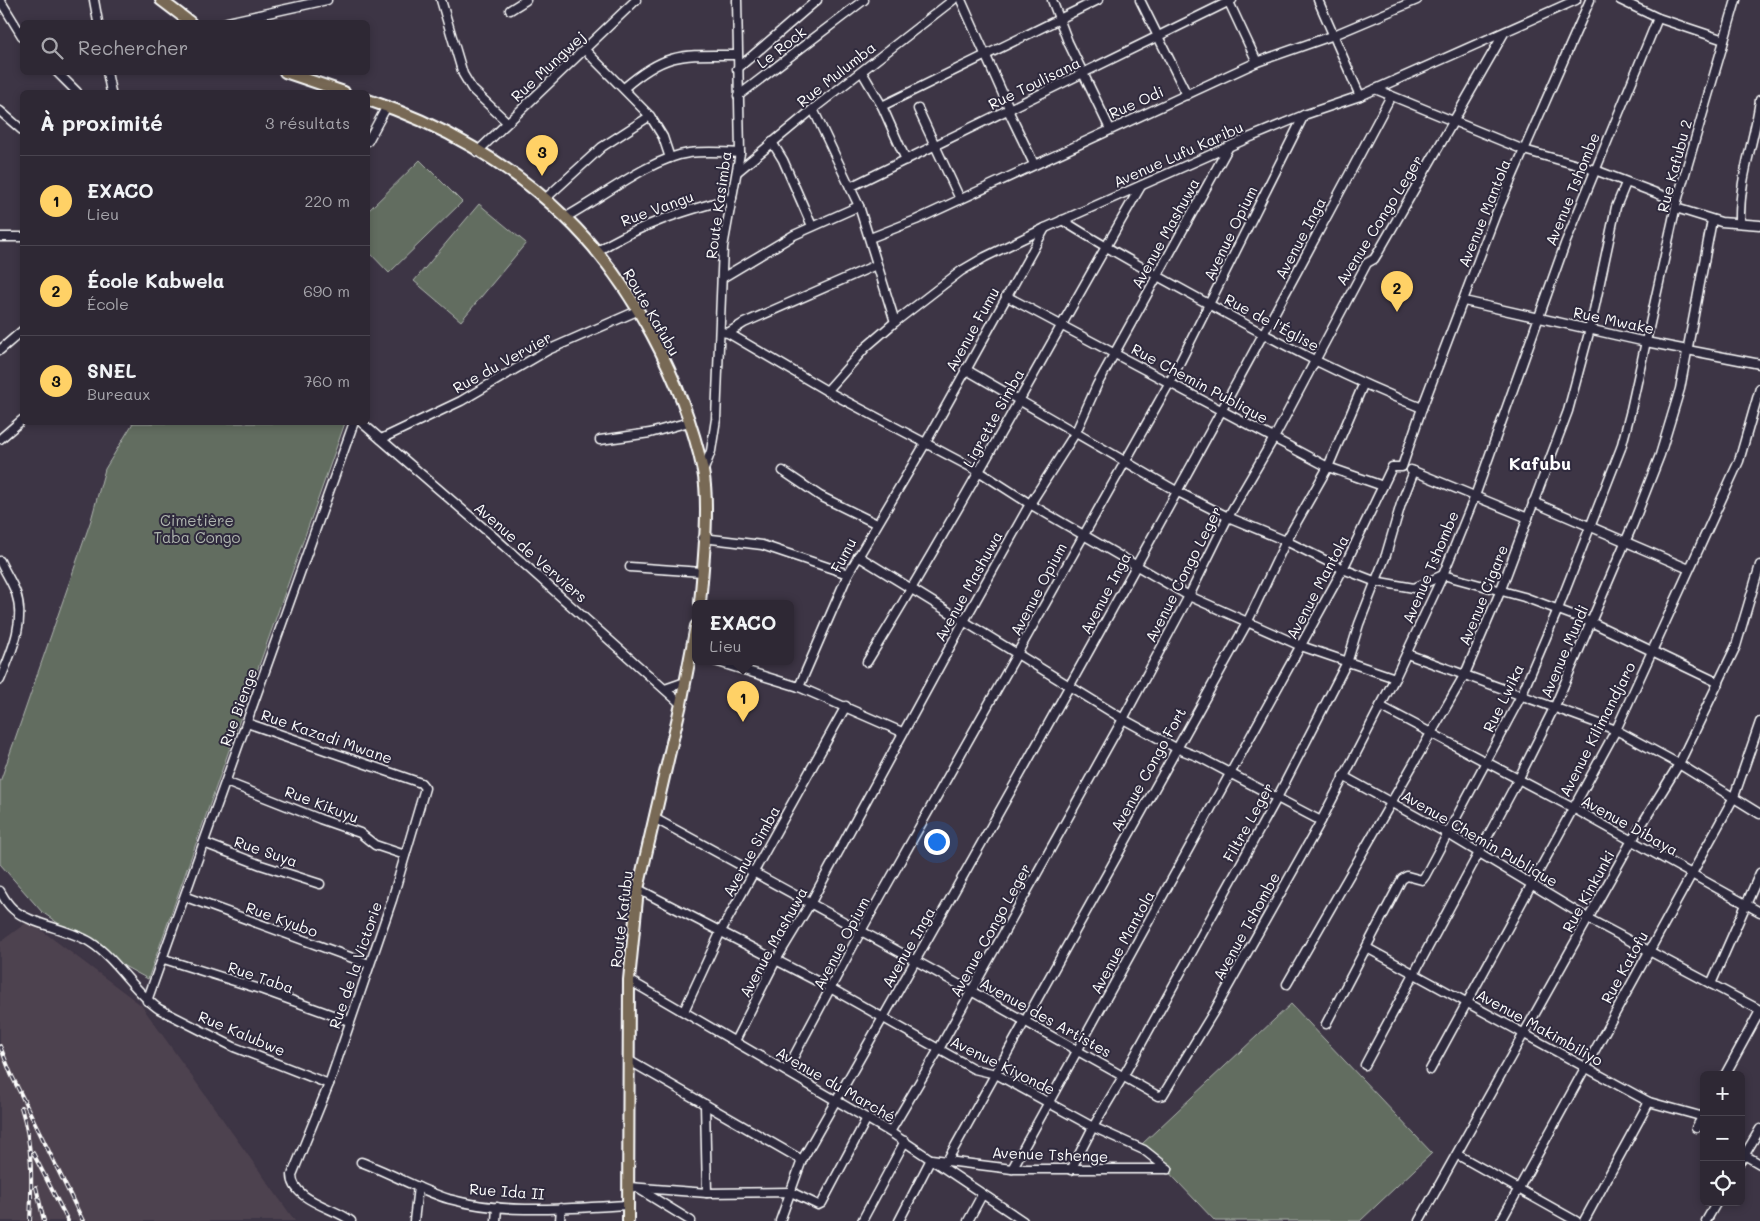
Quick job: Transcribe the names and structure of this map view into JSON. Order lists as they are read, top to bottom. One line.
{"streets":{"main road":["Route Kafubu"],"street":["Le Rock","Rue Mungwej","Rue Mulumba","Rue Toulisana","Rue Odi","Avenue Lufu Karibu","Rue Kafubu 2","Avenue Tshombe","Route Kasimba","Rue Vangu","Avenue Mantola","Avenue Congo Leger","Avenue Mashuwa","Avenue Opium","Avenue Inga","Rue Mwake","Rue de l'Église","Avenue Fumu","Rue du Vervier","Rue Chemin Publique","Ligrette Simba","Avenue de Verviers","Fumu","Avenue Cigare","Avenue Mundi","Rue Lwika","Rue Bienge","Avenue Kilimandjaro","Rue Kazadi Mwane","Avenue Congo Fort","Rue Kikuyu","Filtre Leger","Avenue Dibaya","Avenue Chemin Publique","Rue Suya","Avenue Simba","Rue Kinkunki","Rue Kyubo","Rue de la Victorie","Rue Katofu","Rue Taba","Avenue des Artistes","Avenue Makimbiliyo","Rue Kalubwe","Avenue Kiyonde","Avenue du Marché","Avenue Tshenge","Rue Ida II"]},"crossings":[["Le Rock","Route Kasimba"],["Rue Mungwej","Route Kafubu"],["Rue Mulumba","Route Kasimba"],["Avenue Lufu Karibu","Avenue Congo Leger"],["Avenue Lufu Karibu","Avenue Mashuwa"],["Avenue Lufu Karibu","Avenue Opium"],["Avenue Lufu Karibu","Rue de l'Église"],["Avenue Lufu Karibu","Avenue Fumu"],["Avenue Lufu Karibu","Ligrette Simba"],["Rue Kafubu 2","Rue Mwake"],["Rue Kafubu 2","Rue Lwika"],["Avenue Tshombe","Rue Mwake"],["Avenue Tshombe","Avenue Dibaya"],["Avenue Tshombe","Avenue Chemin Publique"],["Avenue Tshombe","Avenue des Artistes"],["Route Kasimba","Rue Vangu"],["Route Kasimba","Route Kafubu"],["Rue Vangu","Route Kafubu"],["Avenue Mantola","Rue Mwake"],["Avenue Mantola","Rue de l'Église"],["Avenue Mantola","Rue Chemin Publique"],["Avenue Mantola","Avenue des Artistes"],["Avenue Mantola","Avenue Kiyonde"],["Avenue Mantola","Avenue Tshenge"],["Avenue Congo Leger","Rue de l'Église"],["Avenue Congo Leger","Rue Chemin Publique"],["Avenue Congo Leger","Avenue des Artistes"],["Avenue Congo Leger","Avenue Kiyonde"],["Avenue Congo Leger","Avenue du Marché"],["Avenue Mashuwa","Rue de l'Église"],["Avenue Mashuwa","Rue Chemin Publique"],["Avenue Mashuwa","Avenue des Artistes"],["Avenue Mashuwa","Avenue Kiyonde"],["Avenue Mashuwa","Avenue du Marché"],["Avenue Opium","Rue de l'Église"],["Avenue Opium","Rue Chemin Publique"],["Avenue Opium","Avenue des Artistes"],["Avenue Opium","Avenue Kiyonde"],["Avenue Opium","Avenue du Marché"],["Avenue Inga","Rue de l'Église"],["Avenue Inga","Rue Chemin Publique"],["Avenue Inga","Avenue des Artistes"],["Avenue Inga","Avenue Kiyonde"],["Avenue Inga","Avenue du Marché"],["Route Kafubu","Rue du Vervier"],["Route Kafubu","Avenue de Verviers"],["Route Kafubu","Avenue des Artistes"],["Route Kafubu","Avenue Kiyonde"],["Route Kafubu","Avenue du Marché"],["Route Kafubu","Rue Ida II"],["Rue Mwake","Avenue Cigare"],["Rue Mwake","Avenue Mundi"],["Rue Mwake","Rue Lwika"],["Rue de l'Église","Ligrette Simba"],["Rue de l'Église","Avenue Congo Fort"],["Avenue Fumu","Rue Chemin Publique"],["Avenue Fumu","Fumu"],["Rue du Vervier","Avenue de Verviers"],["Rue Chemin Publique","Ligrette Simba"],["Rue Chemin Publique","Avenue Congo Fort"],["Avenue Cigare","Avenue Dibaya"],["Avenue Cigare","Avenue Chemin Publique"],["Avenue Mundi","Avenue Dibaya"],["Avenue Mundi","Avenue Chemin Publique"],["Avenue Mundi","Avenue Makimbiliyo"],["Rue Lwika","Avenue Dibaya"],["Rue Lwika","Avenue Chemin Publique"],["Rue Lwika","Avenue Makimbiliyo"],["Rue Bienge","Rue Kazadi Mwane"],["Rue Bienge","Rue Kikuyu"],["Rue Bienge","Rue Suya"],["Rue Bienge","Rue Kyubo"],["Rue Bienge","Rue Taba"],["Rue Bienge","Rue Kalubwe"],["Avenue Kilimandjaro","Avenue Dibaya"],["Avenue Kilimandjaro","Avenue Chemin Publique"],["Avenue Kilimandjaro","Avenue Makimbiliyo"],["Rue Kazadi Mwane","Rue de la Victorie"],["Avenue Congo Fort","Avenue des Artistes"],["Avenue Congo Fort","Avenue Kiyonde"],["Avenue Congo Fort","Avenue Tshenge"],["Rue Kikuyu","Rue de la Victorie"],["Filtre Leger","Avenue des Artistes"],["Filtre Leger","Avenue Kiyonde"],["Filtre Leger","Avenue Tshenge"],["Avenue Dibaya","Rue Kinkunki"],["Avenue Dibaya","Rue Katofu"],["Avenue Chemin Publique","Rue Kinkunki"],["Avenue Chemin Publique","Rue Katofu"],["Avenue Simba","Avenue des Artistes"],["Avenue Simba","Avenue Kiyonde"],["Avenue Simba","Avenue du Marché"],["Rue Kinkunki","Avenue Makimbiliyo"],["Rue Kyubo","Rue de la Victorie"],["Rue de la Victorie","Rue Taba"],["Rue de la Victorie","Rue Kalubwe"],["Rue Katofu","Avenue Makimbiliyo"],["Avenue Kiyonde","Avenue Tshenge"],["Avenue du Marché","Avenue Tshenge"]],"districts":["Kafubu"],"parks":["Cimetière Taba Congo"],"page":{"search":"Rechercher","heading":["À proximité","3 résultats"],"pins":["3","2","1"],"list":[{"mark":"1","name":"EXACO","note":"Lieu","value":"220 m"},{"mark":"2","name":"École Kabwela","note":"École","value":"690 m"},{"mark":"3","name":"SNEL","note":"Bureaux","value":"760 m"}],"popup":["EXACO","Lieu"],"map_buttons":["+","−"]}}
